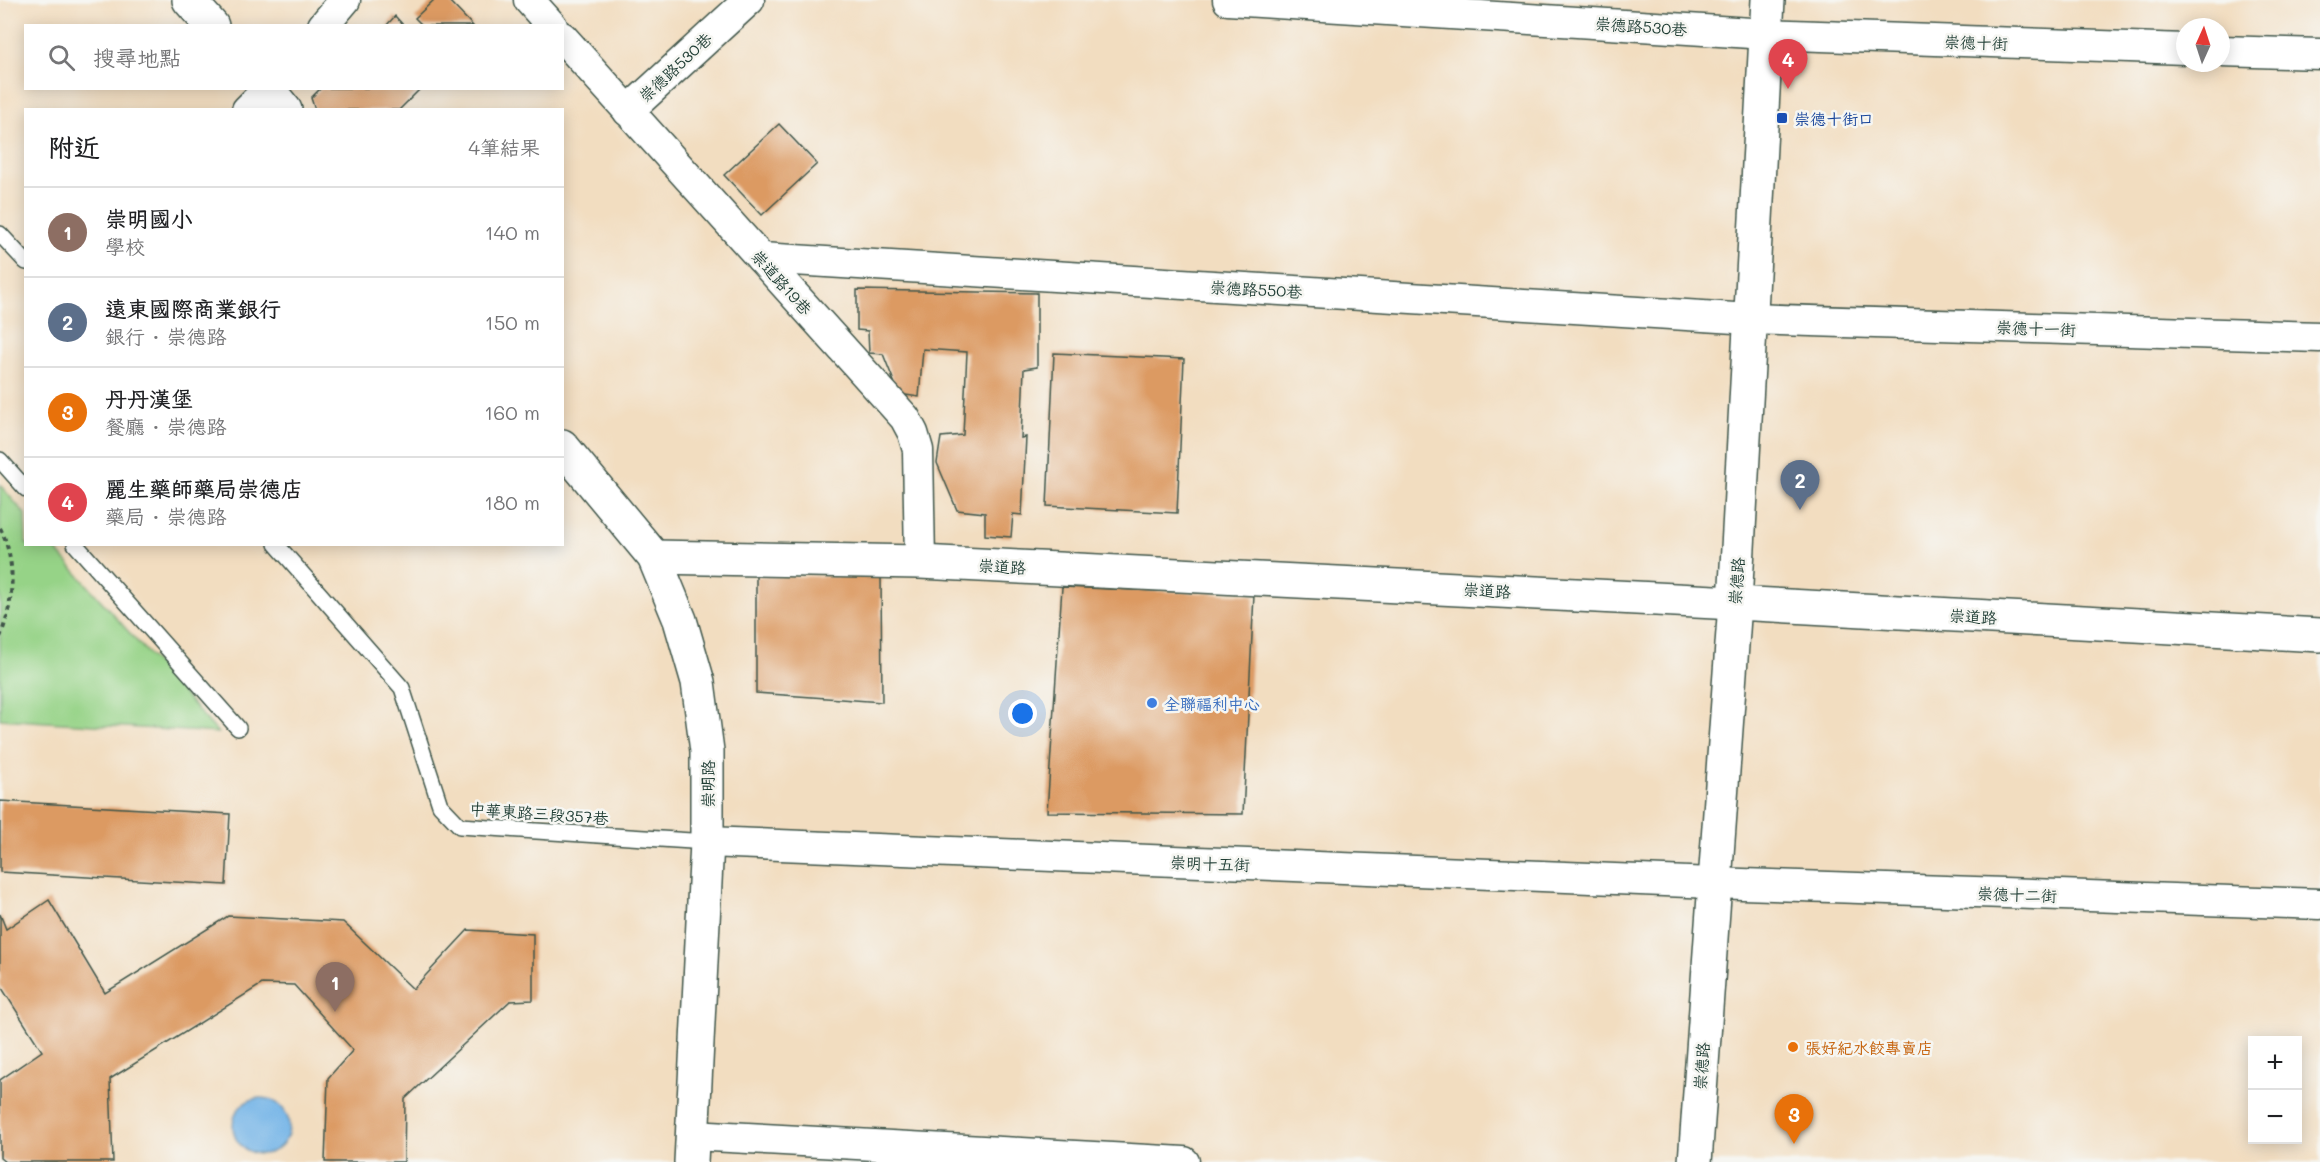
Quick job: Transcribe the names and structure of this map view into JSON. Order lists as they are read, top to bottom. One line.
{"streets":{"street":["崇德路530巷","崇德十街","崇道路19巷","崇德路550巷","崇德十一街","崇道路","崇德路","崇明路","崇明十五街","崇德十二街"],"lane":["中華東路三段357巷"]},"crossings":[["崇德路530巷","崇德十街"],["崇德路530巷","崇道路19巷"],["崇德路530巷","崇德路"],["崇德十街","崇德路"],["崇道路19巷","崇德路550巷"],["崇道路19巷","崇道路"],["崇德路550巷","崇德十一街"],["崇德路550巷","崇德路"],["崇德十一街","崇德路"],["崇道路","崇德路"],["崇道路","崇明路"],["崇德路","崇明十五街"],["崇德路","崇德十二街"],["崇明路","中華東路三段357巷"],["崇明路","崇明十五街"],["中華東路三段357巷","崇明十五街"],["崇明十五街","崇德十二街"]],"places":{"transit":["崇德十街口"],"other":["全聯福利中心","張好紀水餃專賣店"]},"north":"top","page":{"search":"搜尋地點","pins":["4","2","1","3"],"heading":["附近","4筆結果"],"list":[{"mark":"1","name":"崇明國小","note":"學校","value":"140 m"},{"mark":"2","name":"遠東國際商業銀行","note":"銀行 · 崇德路","value":"150 m"},{"mark":"3","name":"丹丹漢堡","note":"餐廳 · 崇德路","value":"160 m"},{"mark":"4","name":"麗生藥師藥局崇德店","note":"藥局 · 崇德路","value":"180 m"}],"map_buttons":["+","−"]}}
